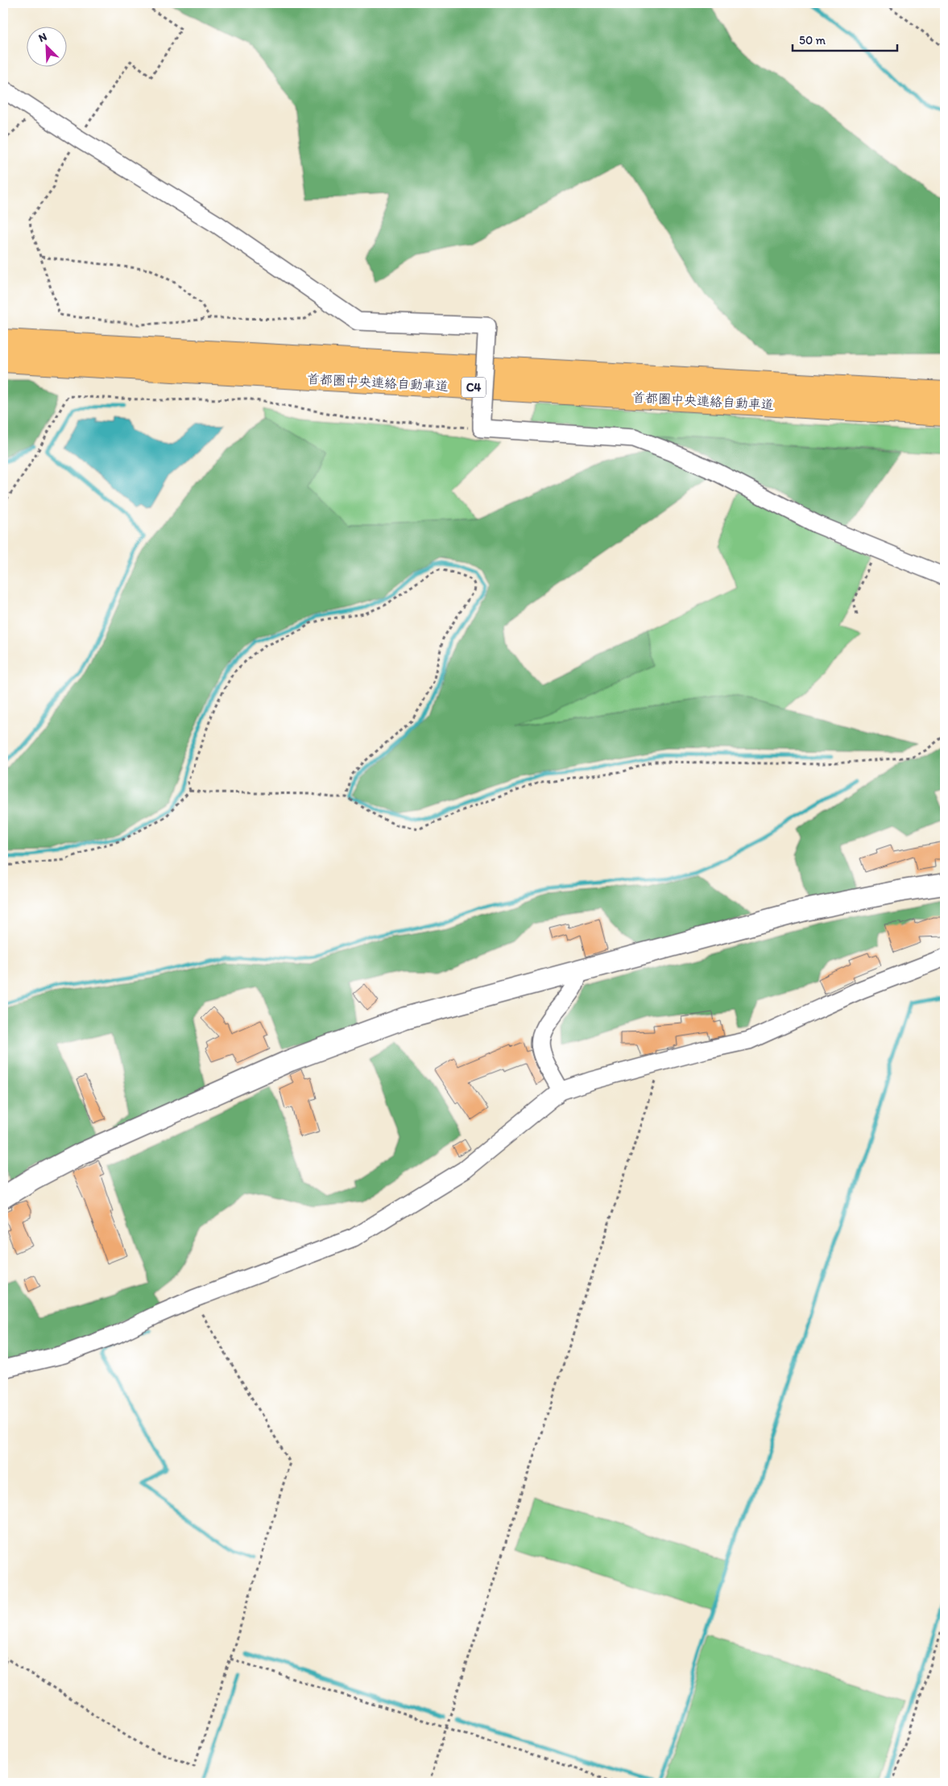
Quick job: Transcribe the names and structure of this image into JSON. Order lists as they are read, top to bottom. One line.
{"streets":{"highway":["首都圏中央連絡自動車道","C4"]},"scale_bar":"50 m","north":"top left"}
